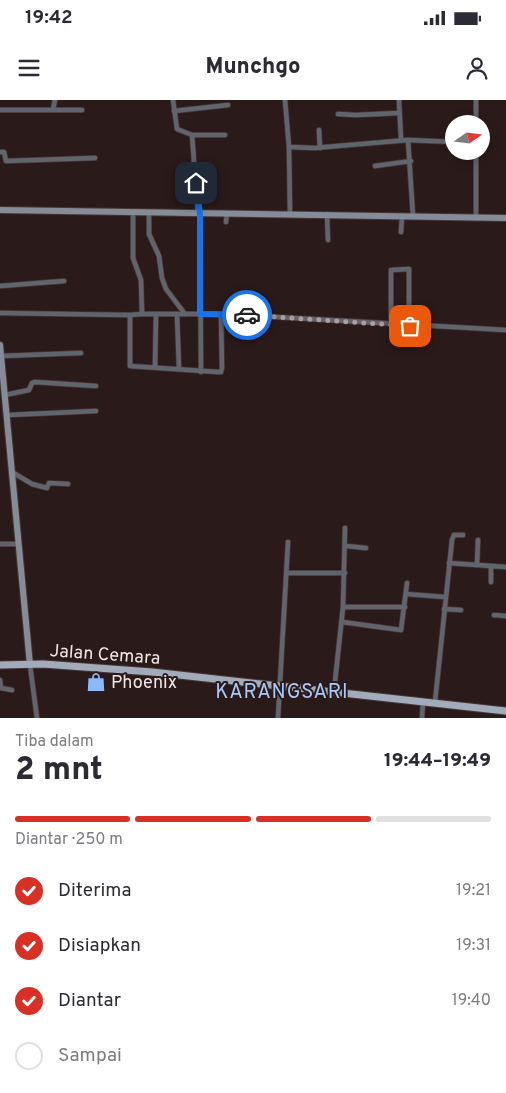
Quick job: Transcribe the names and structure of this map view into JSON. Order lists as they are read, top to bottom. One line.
{"streets":{"main road":["Jalan Cemara"]},"districts":["KARANGSARI"],"places":{"shop":["Phoenix"]},"north":"right","page":{"status":"19:42","header":"Munchgo","heading":["2 mnt","Tiba dalam","19:44–19:49"],"bar":"Diantar · 250 m","list":[["Diterima","19:21"],["Disiapkan","19:31"],["Diantar","19:40"],"Sampai"]}}
